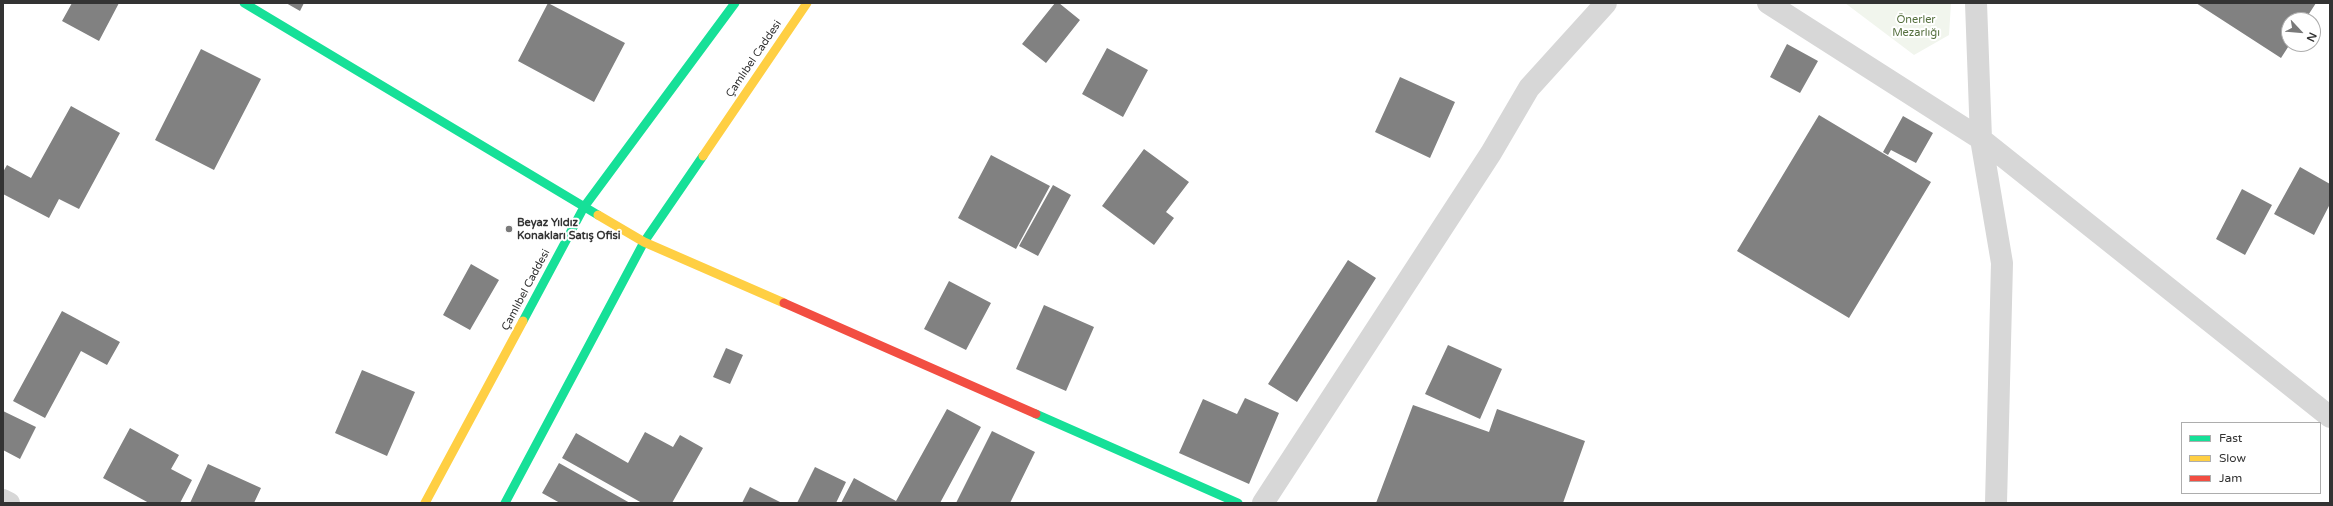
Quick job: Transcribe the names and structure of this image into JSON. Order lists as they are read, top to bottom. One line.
{"streets":{"main road":["Çamlıbel Caddesi"]},"parks":["Önerler Mezarlığı"],"places":["Beyaz Yıldız Konakları Satış Ofisi"],"legend":["Fast","Slow","Jam"],"north":"bottom right"}
